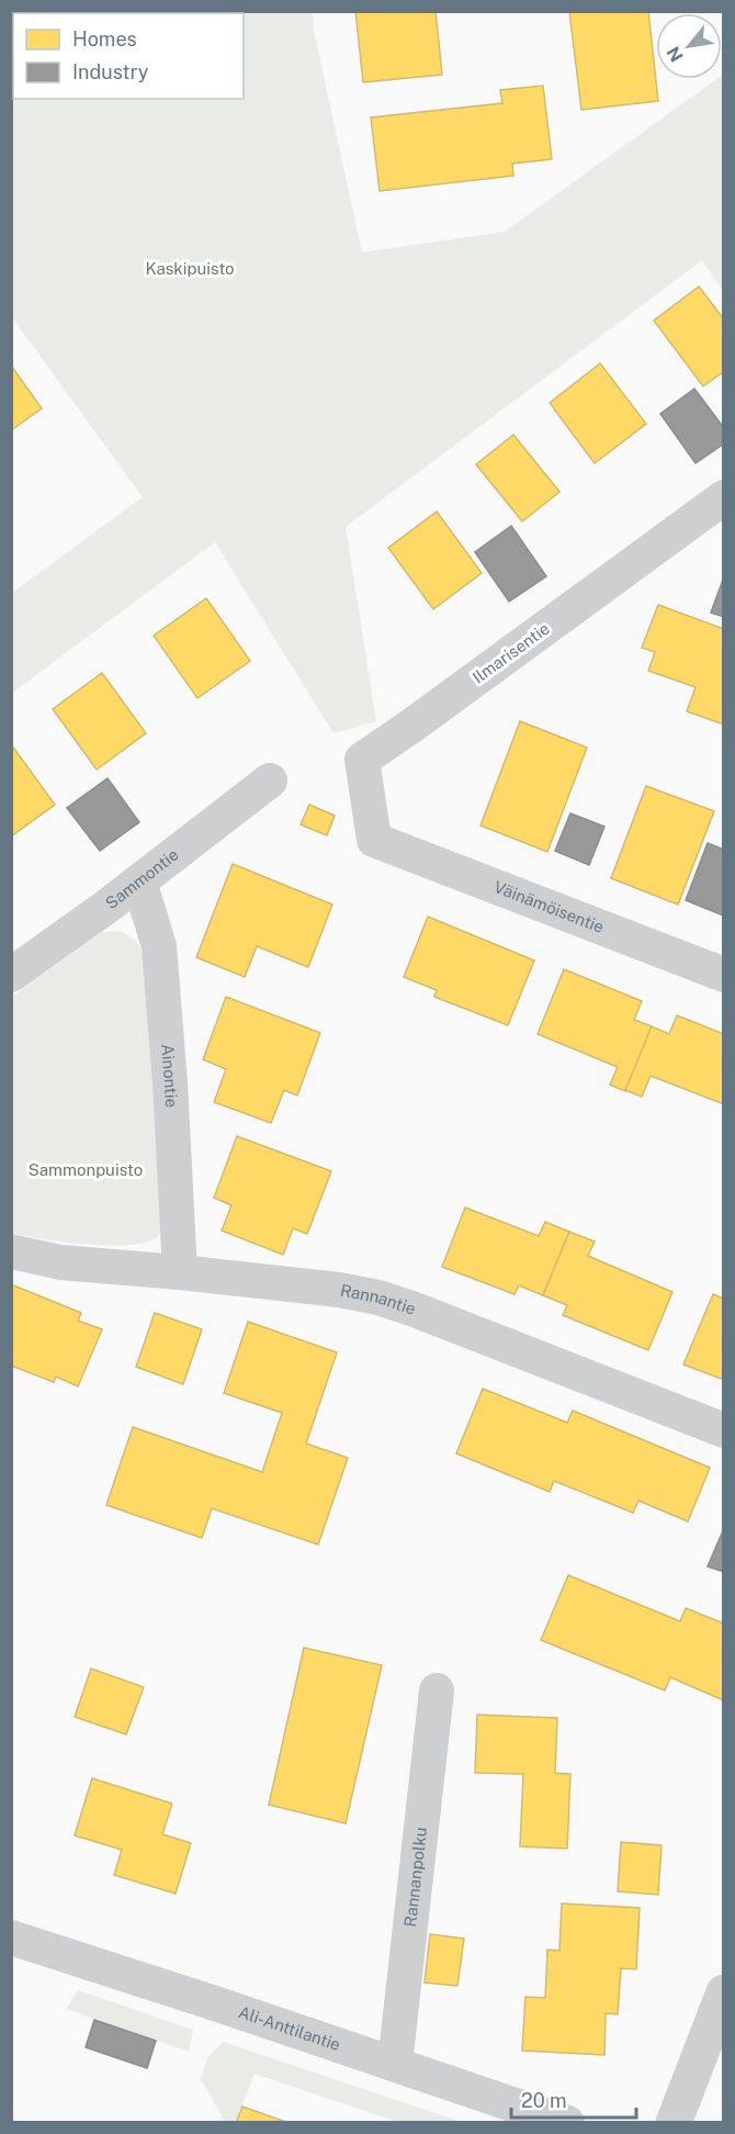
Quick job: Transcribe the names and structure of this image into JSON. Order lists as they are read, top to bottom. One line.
{"streets":{"street":["Ilmarisentie","Sammontie","Väinämöisentie","Ainontie","Rannantie","Rannanpolku","Ali-Anttilantie"]},"crossings":[["Ilmarisentie","Väinämöisentie"],["Sammontie","Ainontie"],["Ainontie","Rannantie"],["Rannanpolku","Ali-Anttilantie"]],"parks":["Kaskipuisto","Sammonpuisto"],"legend":["Homes","Industry"],"scale_bar":"20 m","north":"bottom left"}
